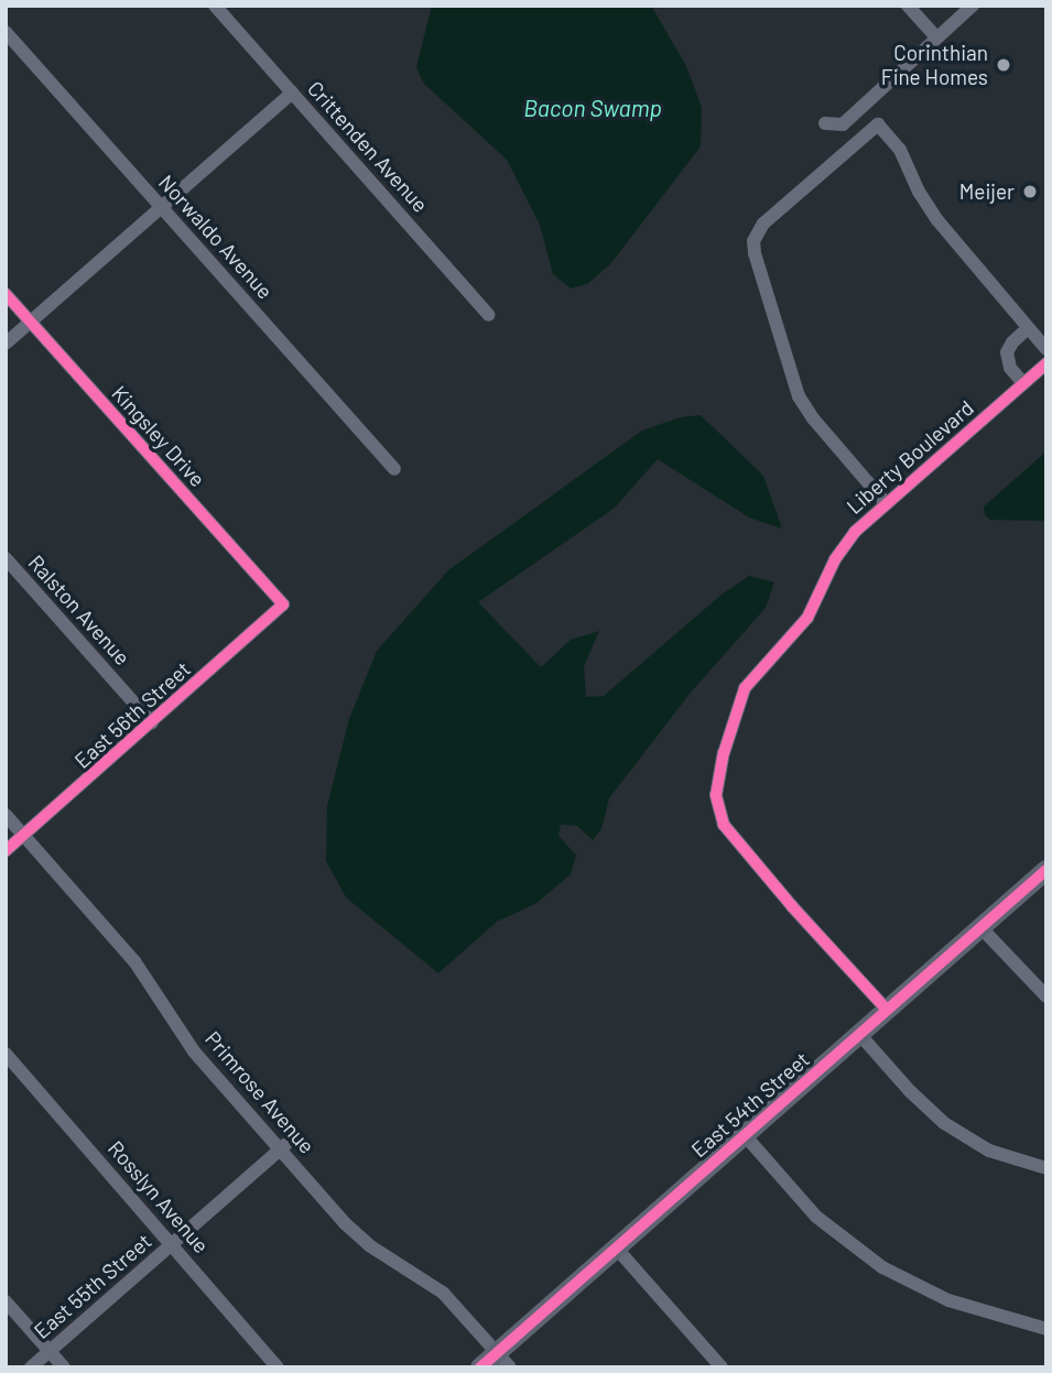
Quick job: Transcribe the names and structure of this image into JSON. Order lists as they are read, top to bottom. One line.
{"streets":{"street":["Crittenden Avenue","Norwaldo Avenue","Kingsley Drive","Liberty Boulevard","Ralston Avenue","East 56th Street","Primrose Avenue","East 54th Street","Rosslyn Avenue","East 55th Street"]},"crossings":[["Kingsley Drive","East 56th Street"],["Liberty Boulevard","East 54th Street"],["Ralston Avenue","East 56th Street"],["East 56th Street","Primrose Avenue"],["Primrose Avenue","East 54th Street"],["Primrose Avenue","East 55th Street"],["Rosslyn Avenue","East 55th Street"]],"water":["Bacon Swamp"],"places":["Corinthian Fine Homes","Meijer"]}
